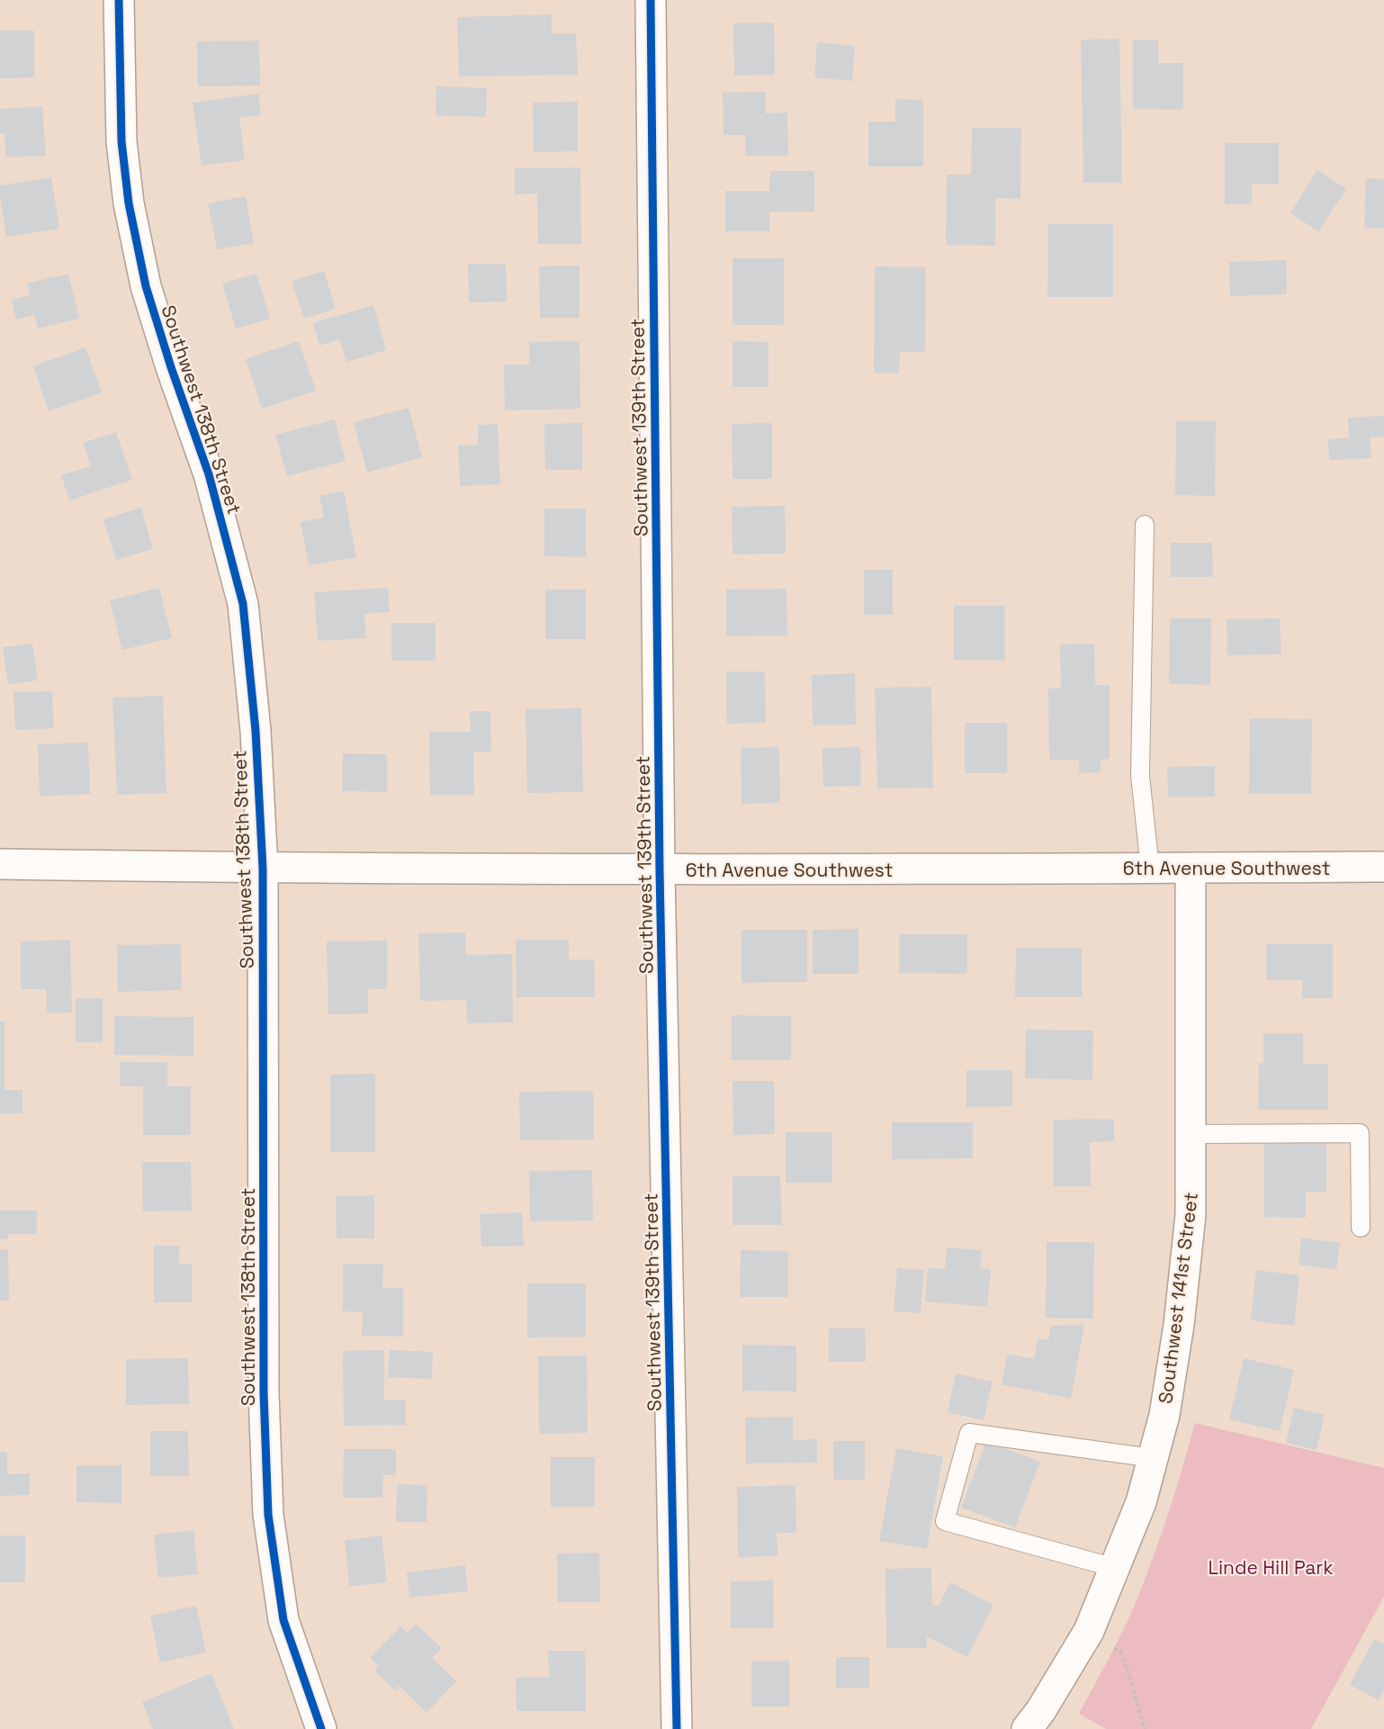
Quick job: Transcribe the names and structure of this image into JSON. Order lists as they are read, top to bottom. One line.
{"streets":{"street":["Southwest 138th Street","Southwest 139th Street","6th Avenue Southwest","Southwest 141st Street"]},"crossings":[["Southwest 138th Street","6th Avenue Southwest"],["Southwest 139th Street","6th Avenue Southwest"],["6th Avenue Southwest","Southwest 141st Street"]],"parks":["Linde Hill Park"]}
